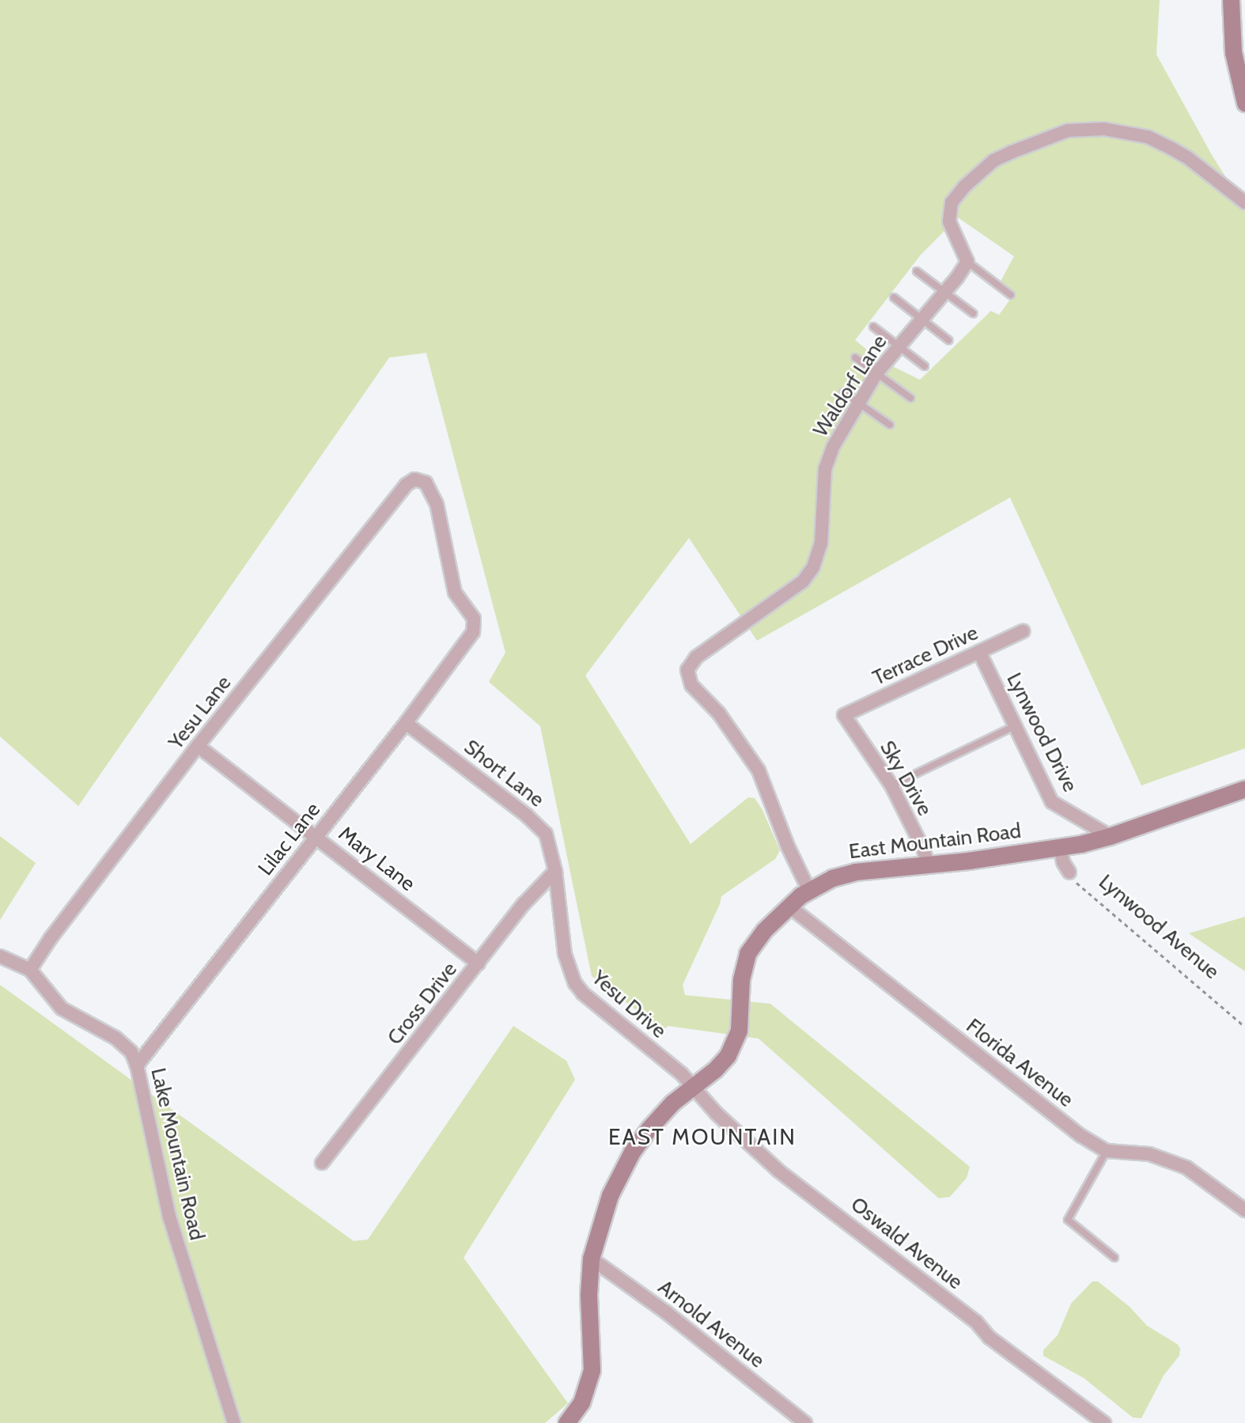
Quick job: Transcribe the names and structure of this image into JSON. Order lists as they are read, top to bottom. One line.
{"streets":{"street":["Waldorf Lane","Terrace Drive","Yesu Lane","Lynwood Drive","Short Lane","Sky Drive","Lilac Lane","East Mountain Road","Mary Lane","Lynwood Avenue","Cross Drive","Yesu Drive","Florida Avenue","Lake Mountain Road","Oswald Avenue","Arnold Avenue"]},"crossings":[["Waldorf Lane","East Mountain Road"],["Terrace Drive","Lynwood Drive"],["Terrace Drive","Sky Drive"],["Yesu Lane","Lilac Lane"],["Yesu Lane","Mary Lane"],["Yesu Lane","Lake Mountain Road"],["Lynwood Drive","East Mountain Road"],["Short Lane","Lilac Lane"],["Short Lane","Cross Drive"],["Short Lane","Yesu Drive"],["Sky Drive","East Mountain Road"],["Lilac Lane","Mary Lane"],["Lilac Lane","Lake Mountain Road"],["East Mountain Road","Lynwood Avenue"],["East Mountain Road","Yesu Drive"],["East Mountain Road","Florida Avenue"],["East Mountain Road","Oswald Avenue"],["East Mountain Road","Arnold Avenue"],["Mary Lane","Cross Drive"],["Cross Drive","Yesu Drive"],["Yesu Drive","Oswald Avenue"]],"districts":["EAST MOUNTAIN"]}
